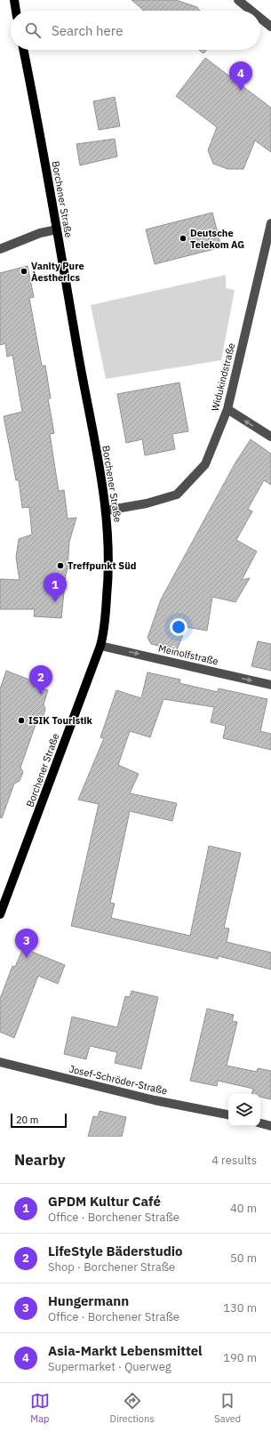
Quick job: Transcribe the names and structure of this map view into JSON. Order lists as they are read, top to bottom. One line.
{"streets":{"main road":["Borchener Straße"],"street":["Widukindstraße","Meinolfstraße","Josef-Schröder-Straße"]},"crossings":[["Borchener Straße","Widukindstraße"],["Borchener Straße","Meinolfstraße"]],"one_way":["Meinolfstraße"],"places":["Deutsche Telekom AG","Vanity Pure Àestherics","Treffpunkt Süd","ISIK Touristik"],"scale_bar":"20 m","page":{"search":"Search here","pins":["4","1","2","3"],"scale":"20 m","heading":["Nearby","4 results"],"list":[{"mark":"1","name":"GPDM Kultur Café","note":"Office · Borchener Straße","value":"40 m"},{"mark":"2","name":"LifeStyle Bäderstudio","note":"Shop · Borchener Straße","value":"50 m"},{"mark":"3","name":"Hungermann","note":"Office · Borchener Straße","value":"130 m"},{"mark":"4","name":"Asia-Markt Lebensmittel","note":"Supermarket · Querweg","value":"190 m"}],"nav":["Map","Directions","Saved"]}}
